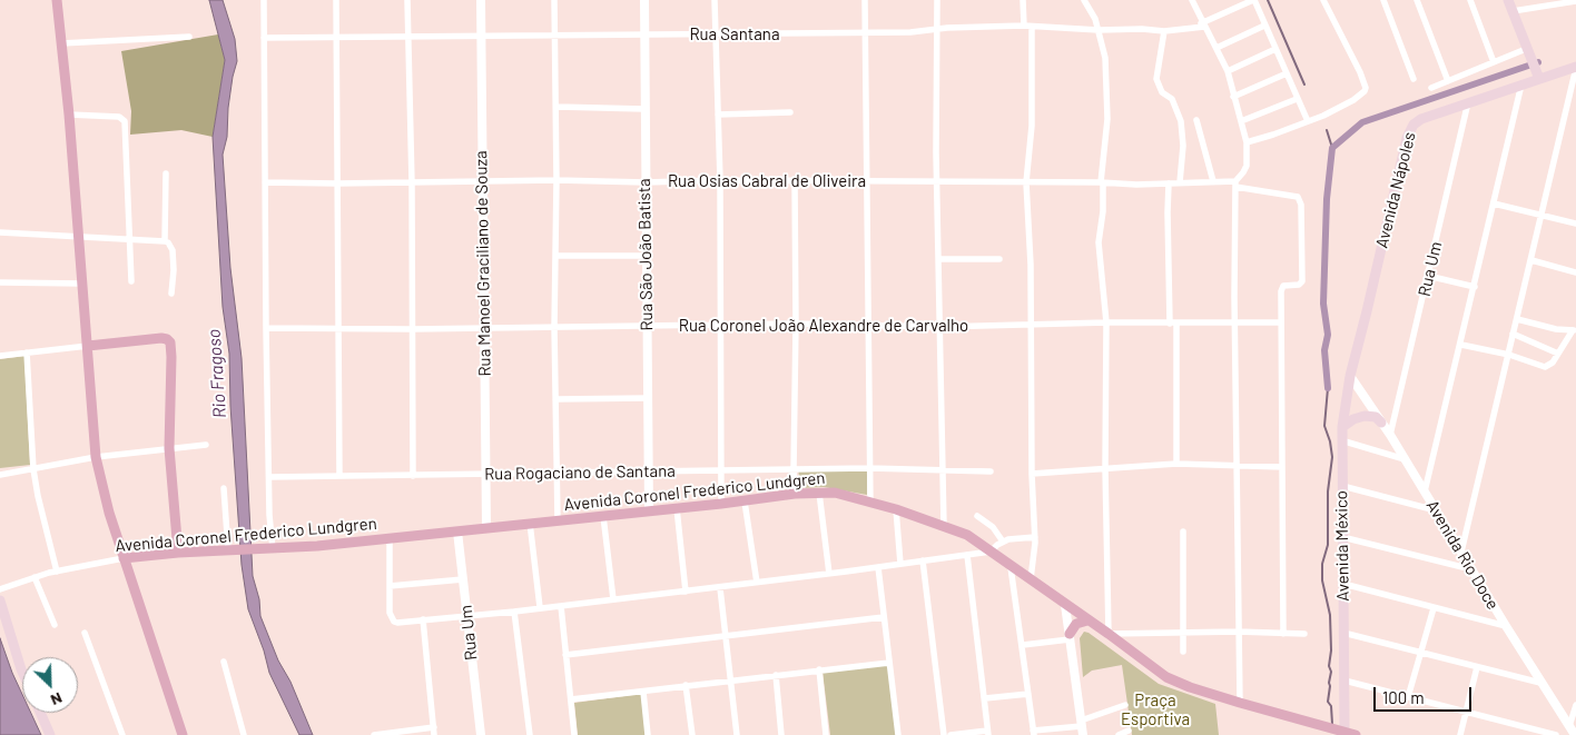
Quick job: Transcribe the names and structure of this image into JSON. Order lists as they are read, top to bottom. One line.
{"streets":{"main road":["Avenida Nápoles","Avenida Coronel Frederico Lundgren","Avenida México"],"street":["Rua Santana","Rua Osias Cabral de Oliveira","Rua São João Batista","Rua Manoel Graciliano de Souza","Rua Um","Rua Coronel João Alexandre de Carvalho","Rua Rogaciano de Santana","Avenida Rio Doce"]},"crossings":[["Rua Santana","Rua São João Batista"],["Rua Santana","Rua Manoel Graciliano de Souza"],["Rua Osias Cabral de Oliveira","Rua São João Batista"],["Rua Osias Cabral de Oliveira","Rua Manoel Graciliano de Souza"],["Rua Osias Cabral de Oliveira","Rua Coronel João Alexandre de Carvalho"],["Avenida Nápoles","Rua Um"],["Avenida Nápoles","Avenida México"],["Rua São João Batista","Rua Coronel João Alexandre de Carvalho"],["Rua São João Batista","Rua Rogaciano de Santana"],["Rua São João Batista","Avenida Coronel Frederico Lundgren"],["Rua Manoel Graciliano de Souza","Rua Coronel João Alexandre de Carvalho"],["Rua Manoel Graciliano de Souza","Rua Rogaciano de Santana"],["Rua Manoel Graciliano de Souza","Avenida Coronel Frederico Lundgren"],["Rua Um","Avenida Coronel Frederico Lundgren"],["Rua Um","Avenida Rio Doce"],["Avenida Coronel Frederico Lundgren","Avenida México"],["Avenida México","Avenida Rio Doce"]],"water":["Rio Fragoso"],"parks":["Praça Esportiva"],"scale_bar":"100 m","north":"bottom right"}
